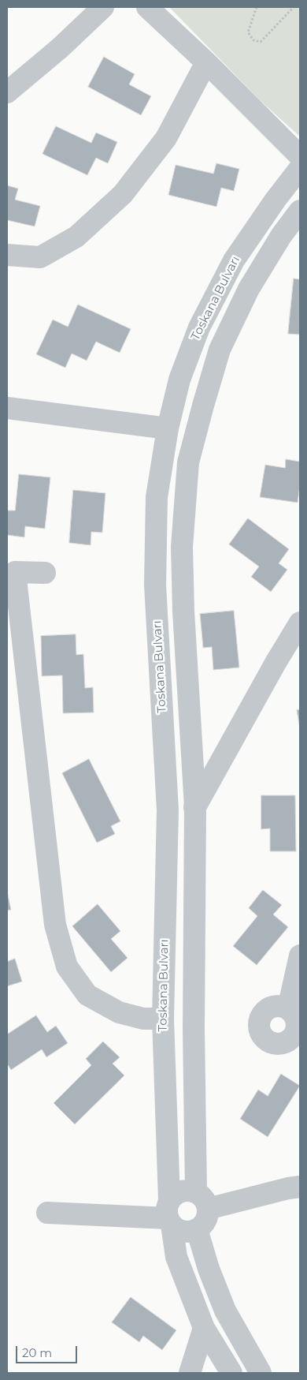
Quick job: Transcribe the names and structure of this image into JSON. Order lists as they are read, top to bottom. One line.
{"streets":{"street":["Toskana Bulvarı"]},"scale_bar":"20 m"}
